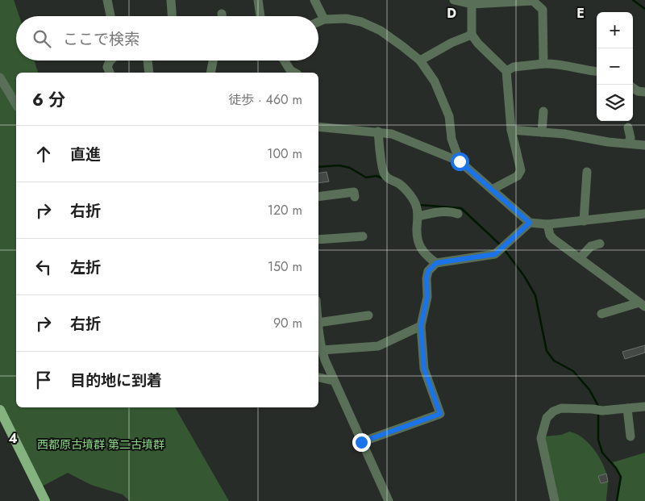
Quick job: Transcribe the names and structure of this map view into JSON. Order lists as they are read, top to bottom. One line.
{"parks":["西都原古墳群 第二古墳群"],"page":{"map_buttons":["+","−"],"search":"ここで検索","heading":["6 分","徒歩 · 460 m"],"list":[["直進","100 m"],["右折","120 m"],["左折","150 m"],["右折","90 m"],"目的地に到着"]},"grid":{"columns":["D","E"],"rows":["4"]}}
